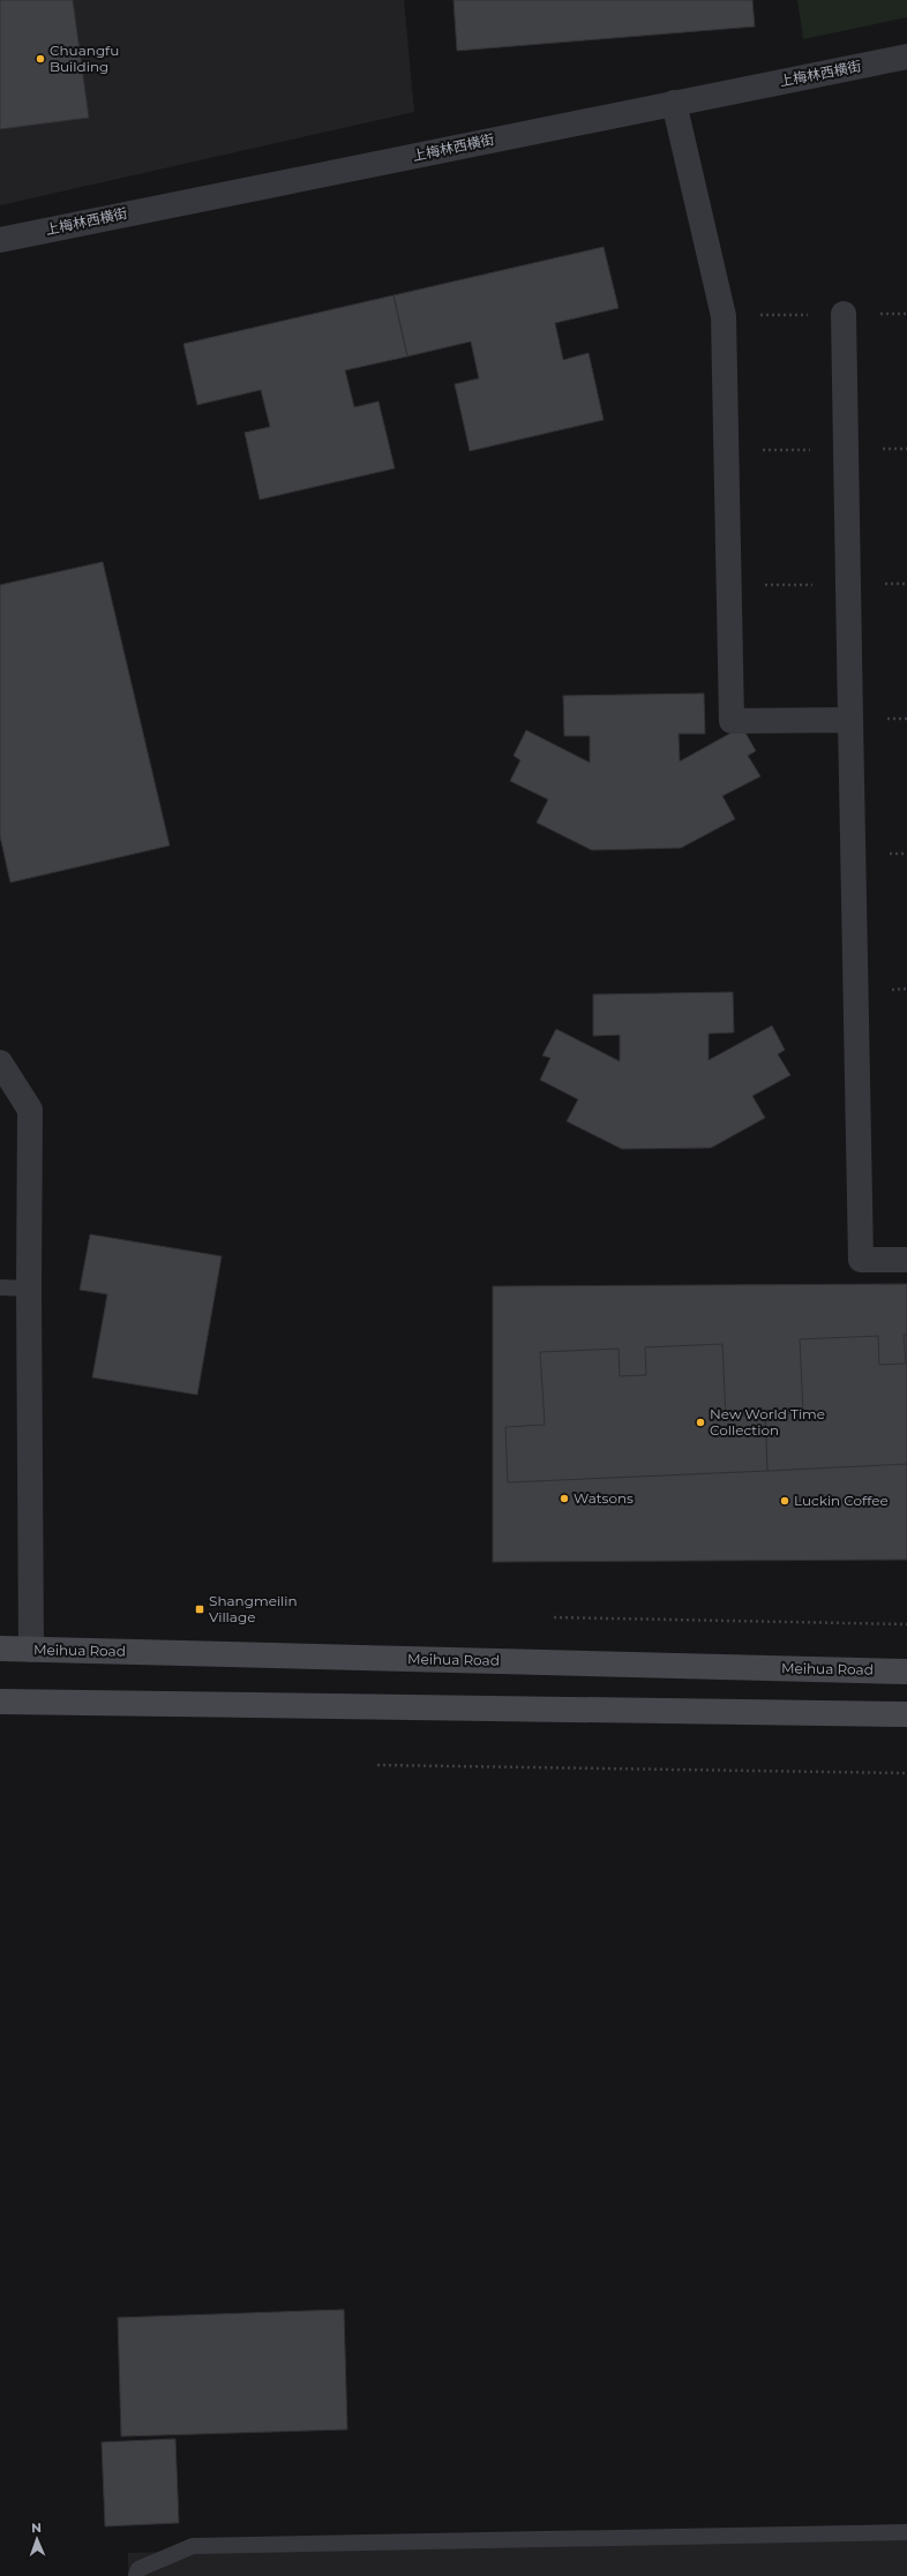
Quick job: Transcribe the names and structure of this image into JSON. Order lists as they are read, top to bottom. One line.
{"streets":{"main road":["Meihua Road"],"street":["上梅林西横街"]},"places":{"other":["Chuangfu Building","New World Time Collection","Watsons","Luckin Coffee"],"transit":["Shangmeilin Village"]},"north":"top"}
